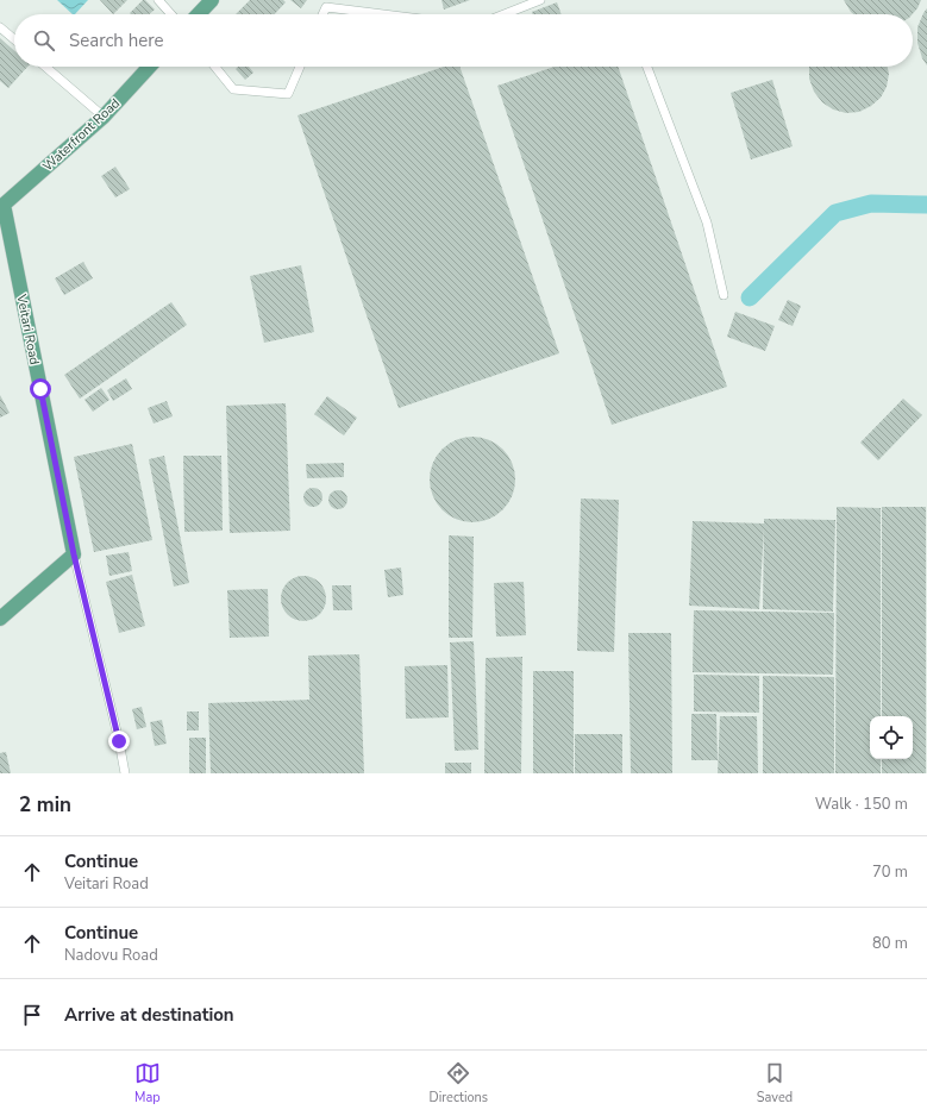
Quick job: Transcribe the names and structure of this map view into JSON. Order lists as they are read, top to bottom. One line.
{"streets":{"main road":["Waterfront Road","Veitari Road"]},"crossings":[["Waterfront Road","Veitari Road"]],"page":{"search":"Search here","heading":["2 min","Walk · 150 m"],"list":[["Continue","Veitari Road","70 m"],["Continue","Nadovu Road","80 m"],"Arrive at destination"],"nav":["Map","Directions","Saved"]}}
